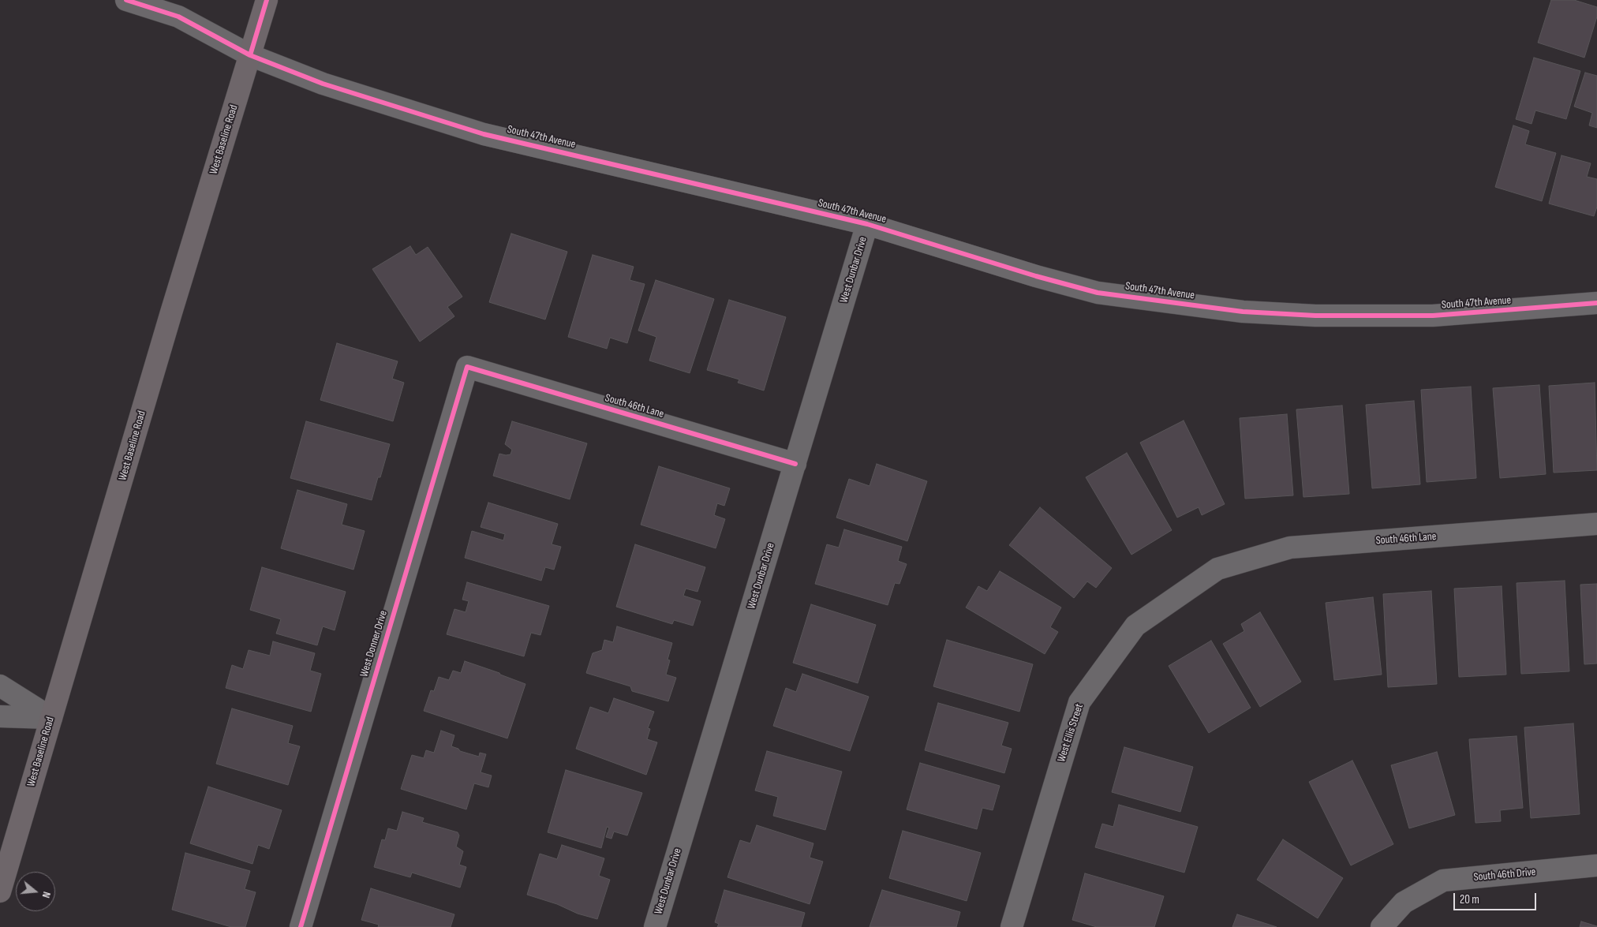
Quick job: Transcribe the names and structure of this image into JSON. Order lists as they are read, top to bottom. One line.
{"streets":{"main road":["West Baseline Road"],"street":["South 47th Avenue","West Dunbar Drive","South 46th Lane","West Donner Drive","West Ellis Street","South 46th Drive"]},"crossings":[["South 47th Avenue","West Baseline Road"],["South 47th Avenue","West Dunbar Drive"],["West Dunbar Drive","South 46th Lane"],["South 46th Lane","West Donner Drive"],["South 46th Lane","West Ellis Street"]],"scale_bar":"20 m","north":"right"}
